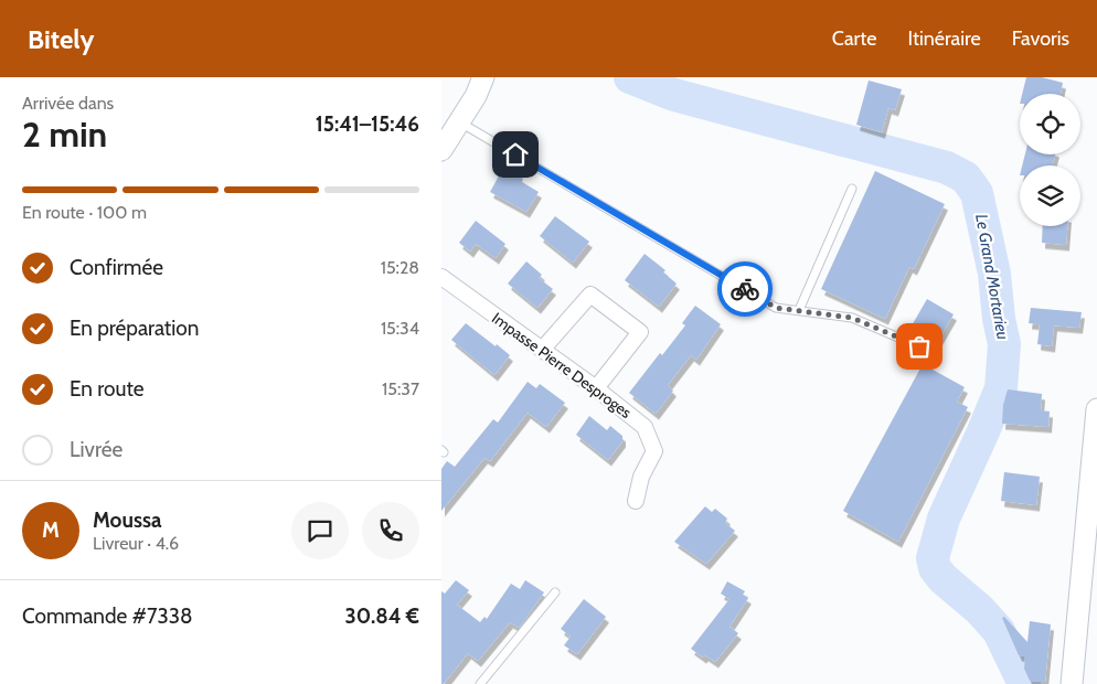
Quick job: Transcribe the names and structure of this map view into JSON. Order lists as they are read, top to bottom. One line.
{"streets":{"street":["Impasse Pierre Desproges"]},"water":["Le Grand Mortarieu"],"page":{"header":"Bitely","nav":["Carte","Itinéraire","Favoris"],"heading":["2 min","Arrivée dans","15:41–15:46"],"panel":["Moussa","Livreur · 4.6","Commande #7338","30.84 €"],"bar":"En route · 100 m","list":[["Confirmée","15:28"],["En préparation","15:34"],["En route","15:37"],"Livrée"],"round":"M"}}
